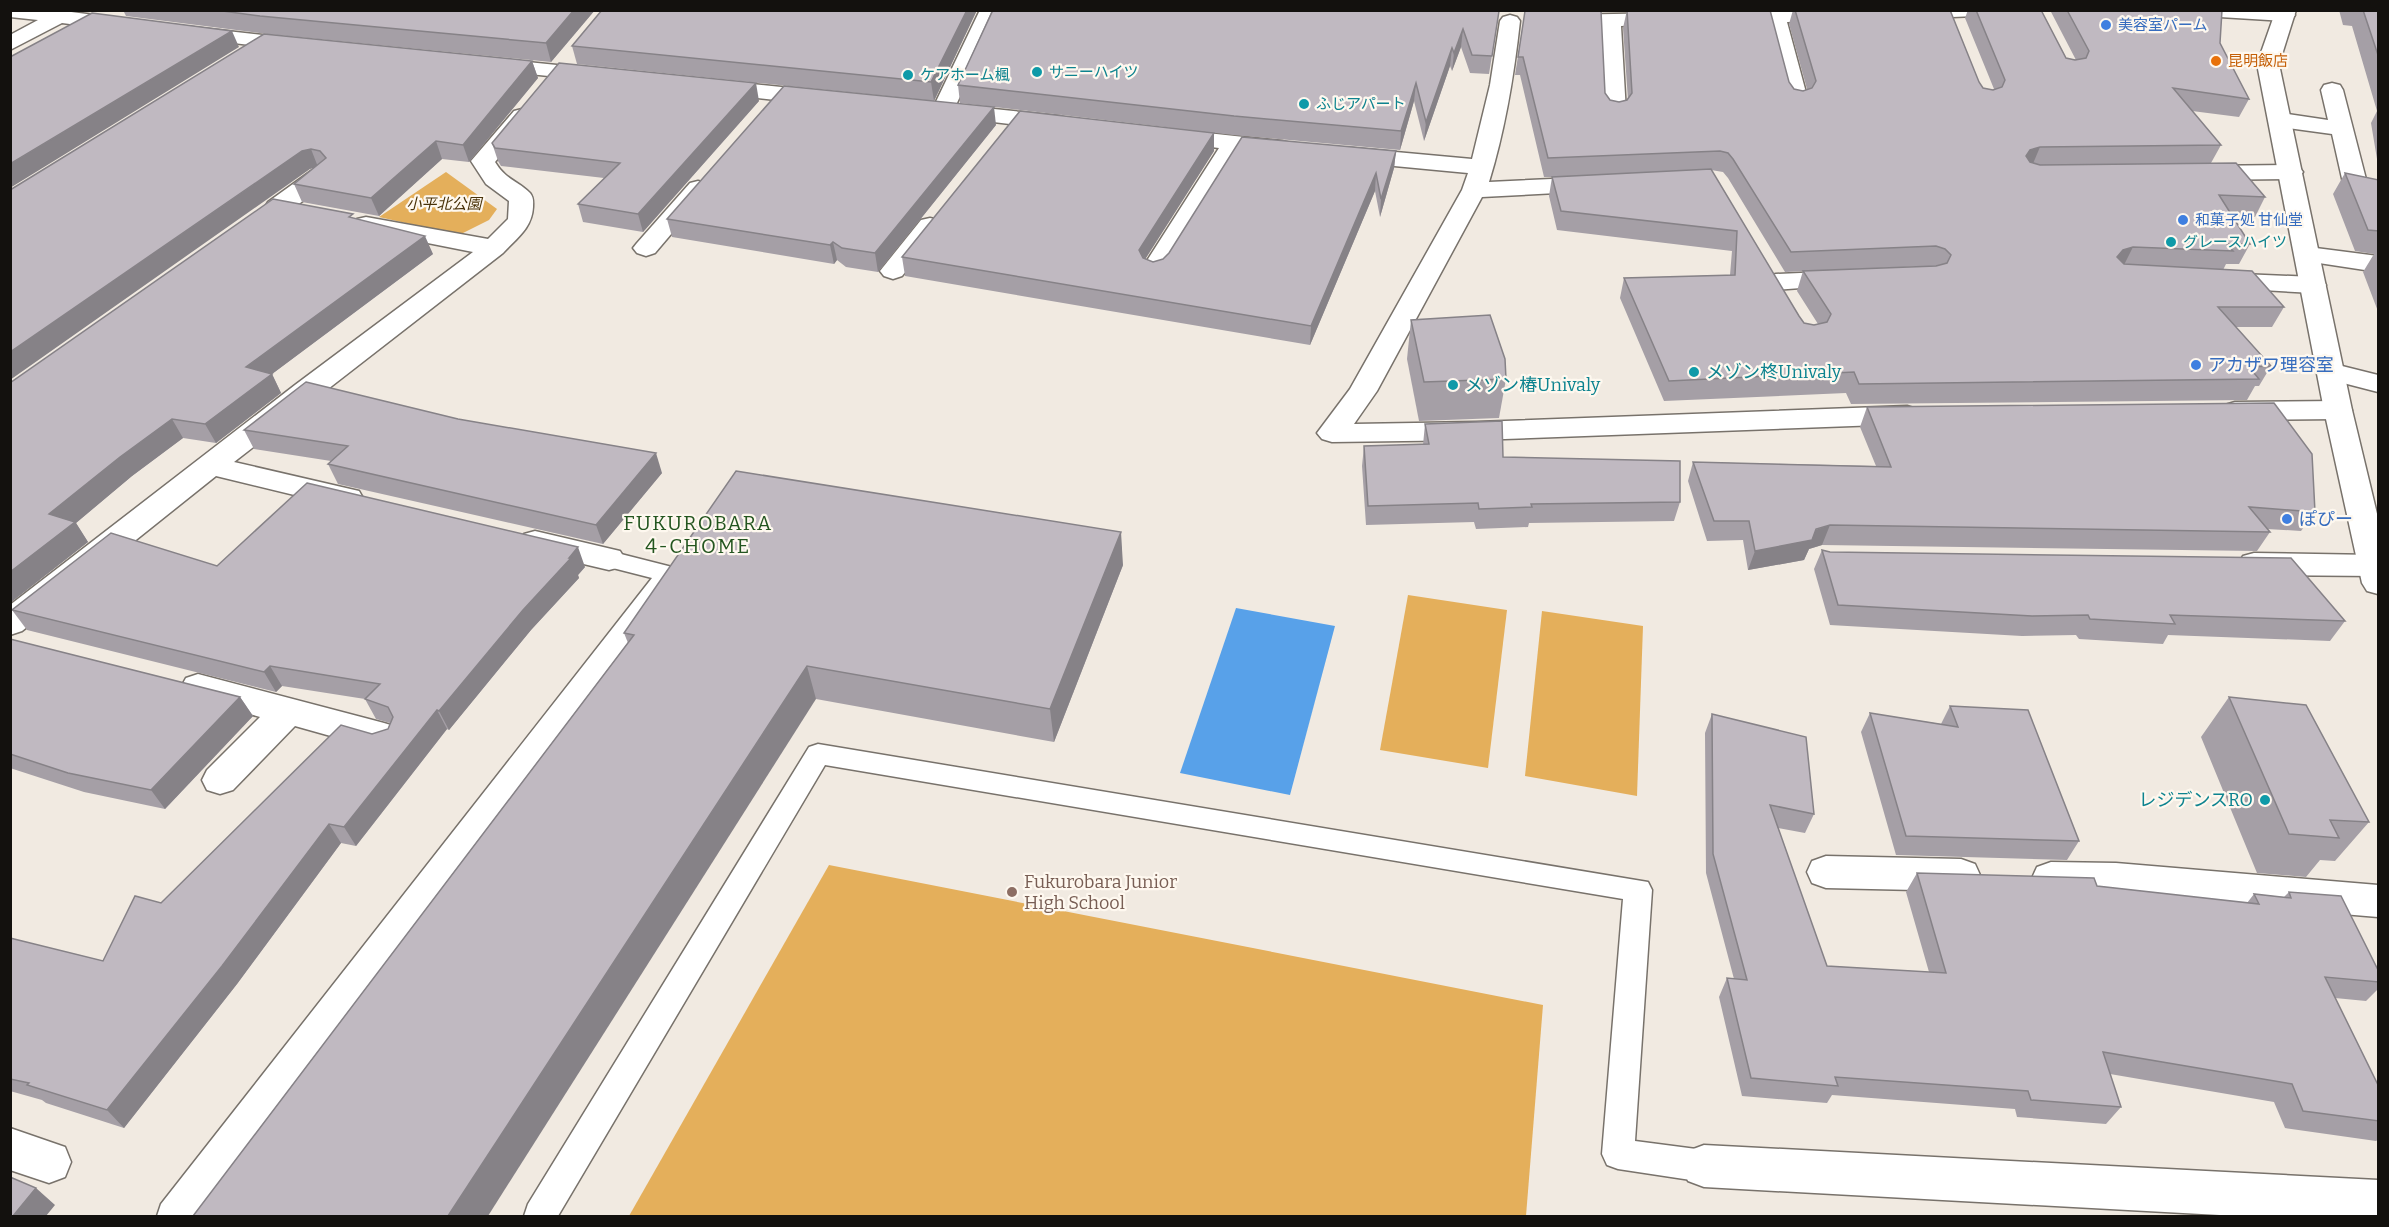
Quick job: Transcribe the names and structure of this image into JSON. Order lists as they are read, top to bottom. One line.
{"districts":["FUKUROBARA 4-CHOME"],"parks":["小平北公園"],"places":["美容室パーム","昆明飯店","サニーハイツ","ケアホーム楓","ふじアパート","和菓子処 甘仙堂","グレースハイツ","アカザワ理容室","メゾン柊Univaly","メゾン椿Univaly","ぽぴー","レジデンスRO","Fukurobara Junior High School"]}
